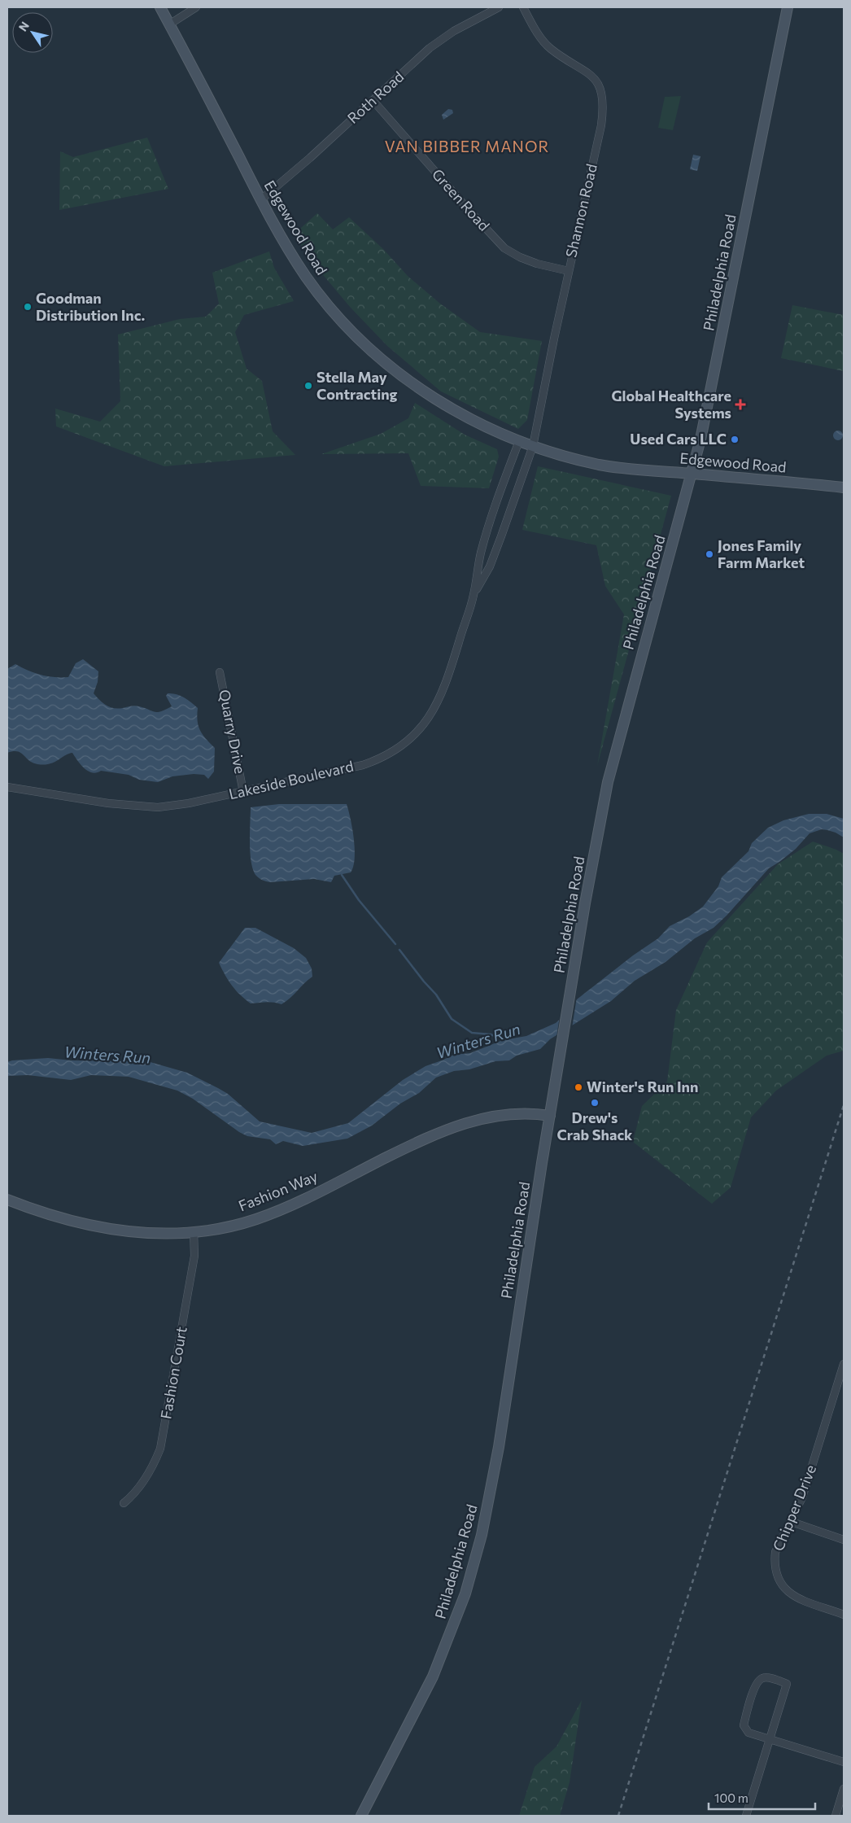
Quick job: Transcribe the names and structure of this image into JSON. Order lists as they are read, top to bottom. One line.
{"streets":{"main road":["Edgewood Road","Philadelphia Road","Fashion Way"],"street":["Roth Road","Green Road","Shannon Road","Quarry Drive","Lakeside Boulevard","Fashion Court","Chipper Drive"]},"crossings":[["Roth Road","Green Road"],["Roth Road","Edgewood Road"],["Green Road","Shannon Road"],["Shannon Road","Edgewood Road"],["Shannon Road","Lakeside Boulevard"],["Edgewood Road","Philadelphia Road"],["Edgewood Road","Lakeside Boulevard"],["Philadelphia Road","Fashion Way"],["Quarry Drive","Lakeside Boulevard"],["Fashion Way","Fashion Court"]],"districts":["VAN BIBBER MANOR"],"water":["Winters Run"],"places":{"other":["Goodman Distribution Inc.","Stella May Contracting","Used Cars LLC","Jones Family Farm Market","Winter's Run Inn","Drew's Crab Shack"],"health":["Global Healthcare Systems"]},"scale_bar":"100 m","north":"top left"}
